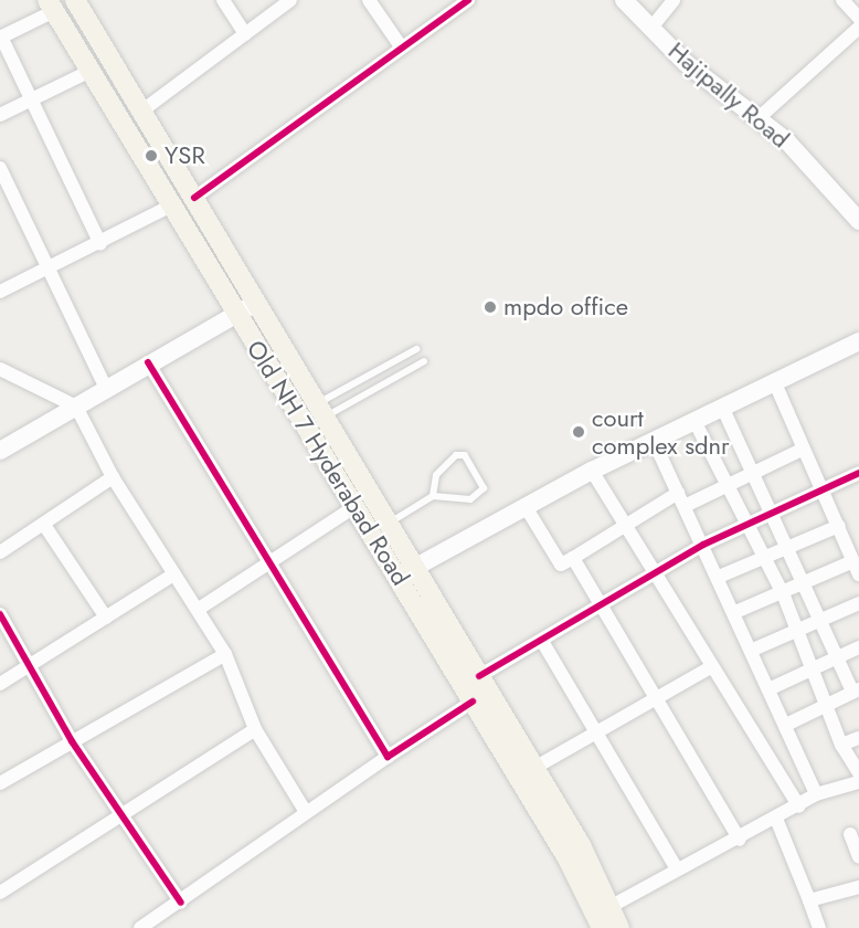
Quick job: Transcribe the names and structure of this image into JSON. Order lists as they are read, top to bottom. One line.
{"streets":{"main road":["Hajipally Road","Old NH 7 Hyderabad Road"]},"places":["YSR","mpdo office","court complex sdnr"]}
